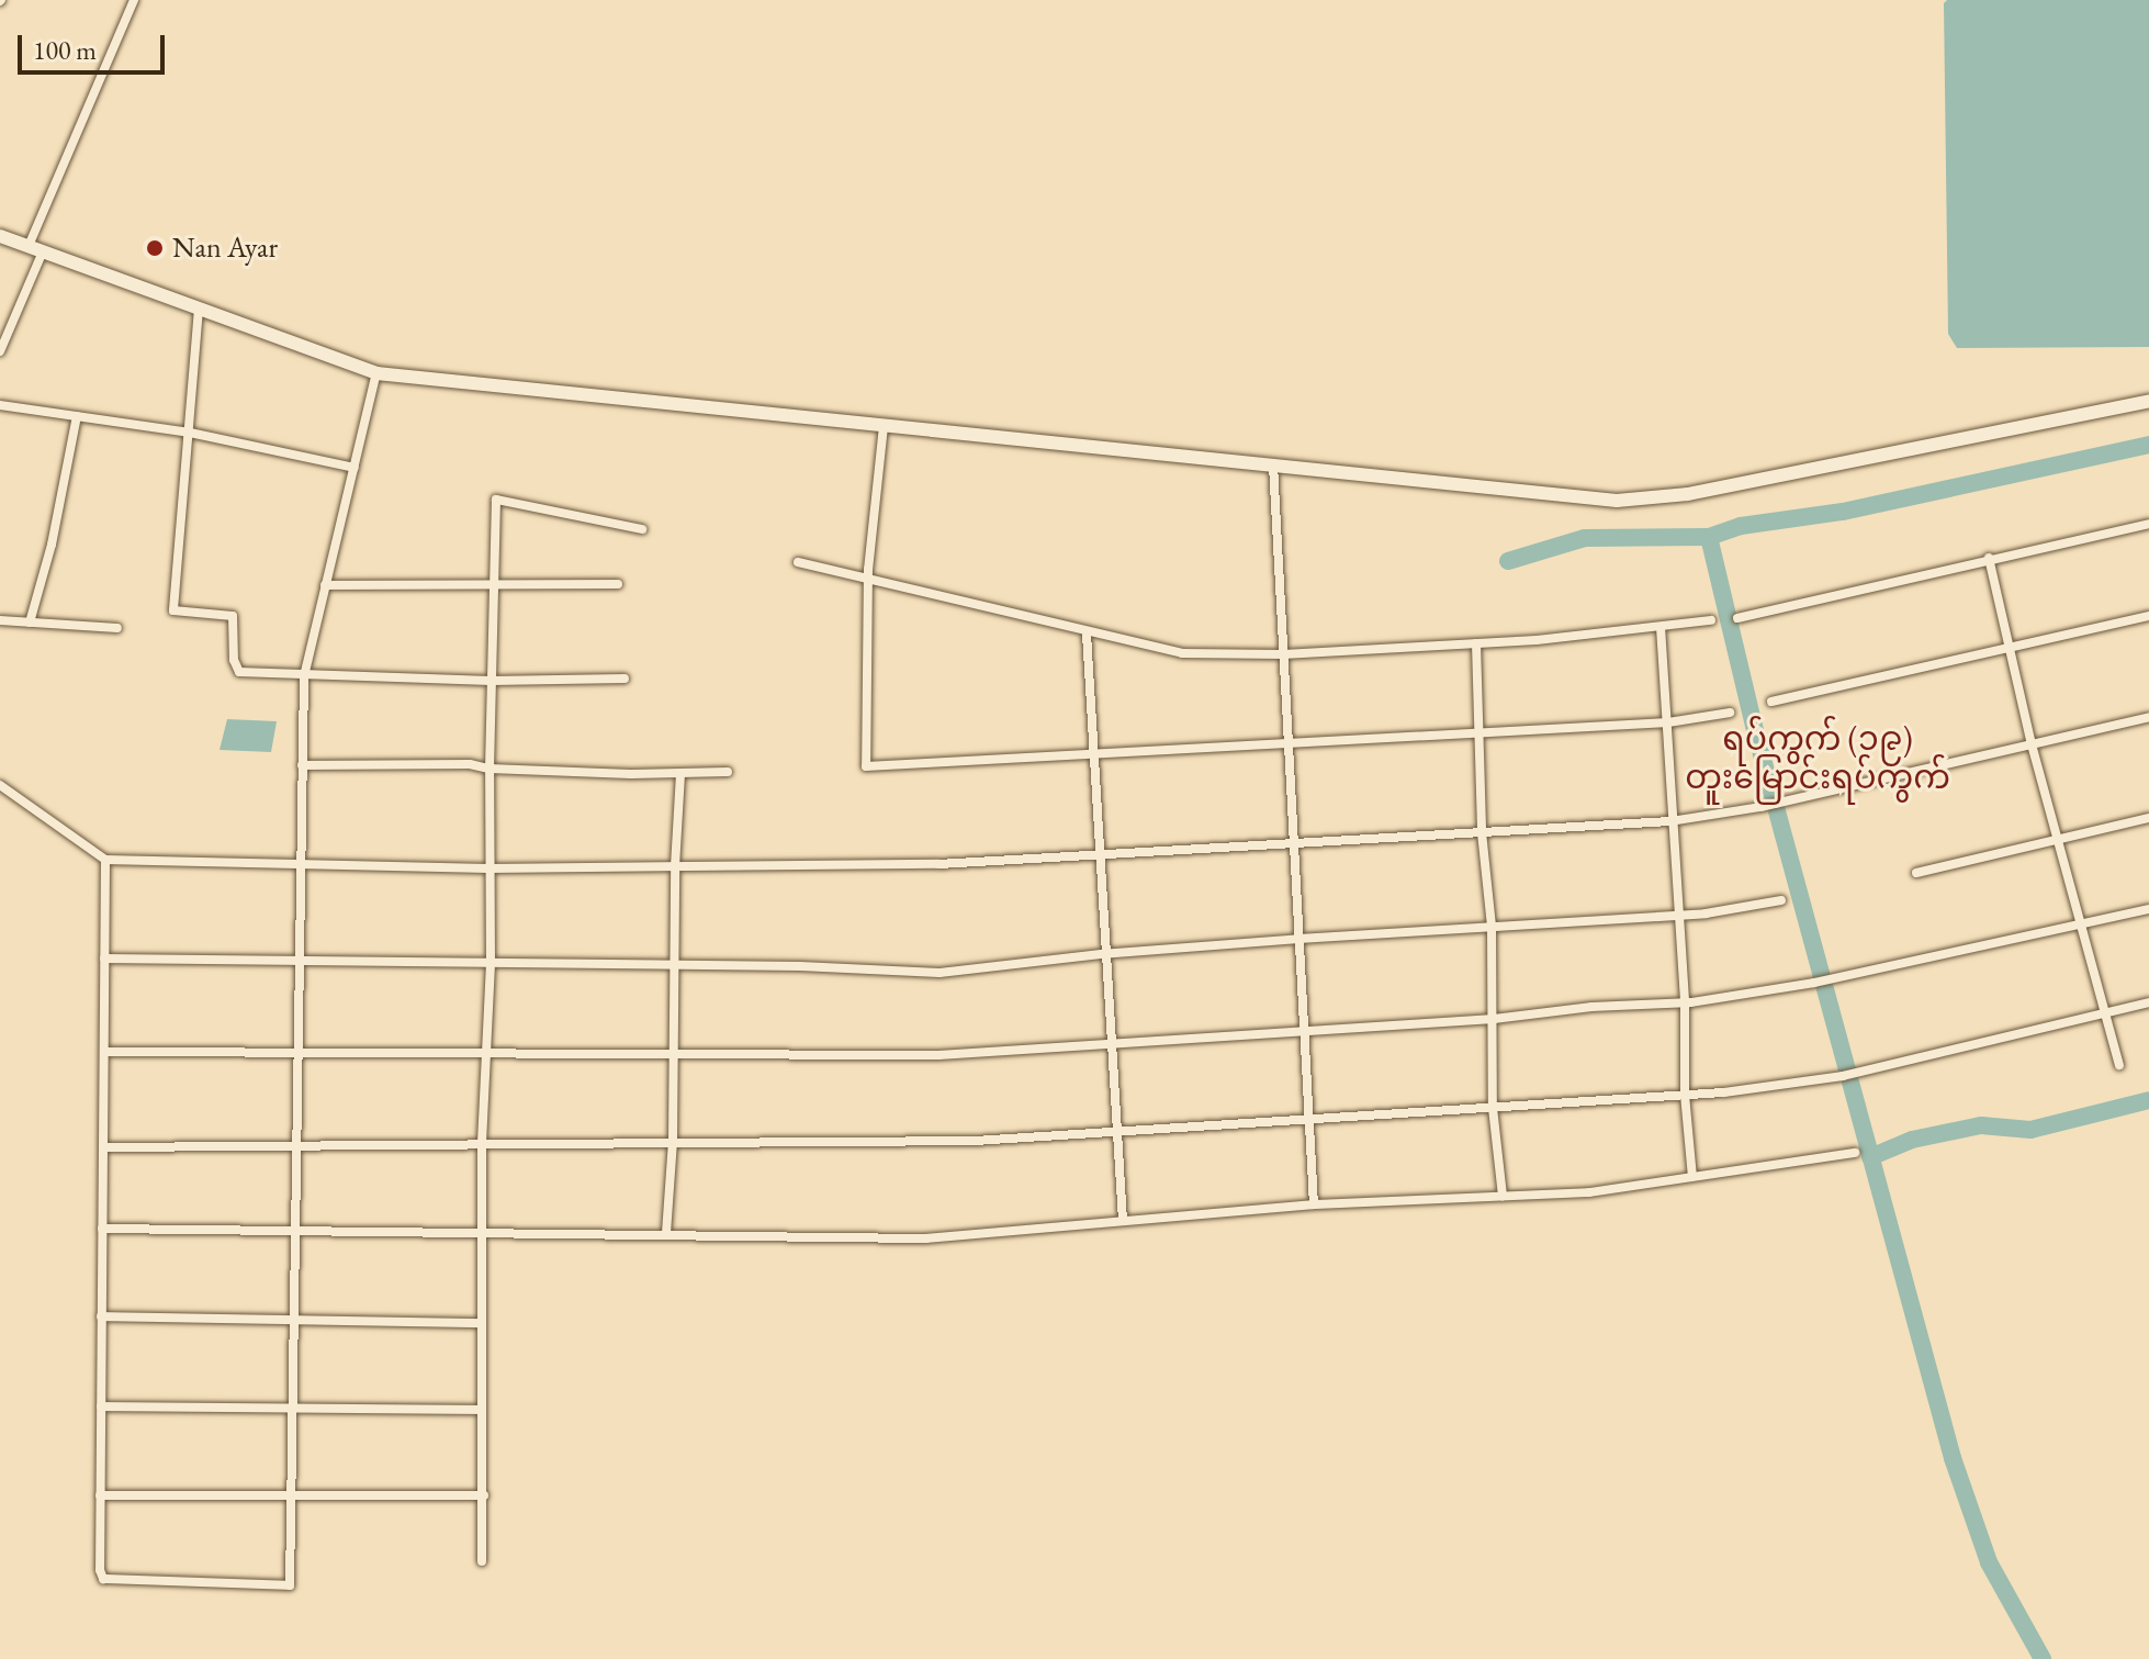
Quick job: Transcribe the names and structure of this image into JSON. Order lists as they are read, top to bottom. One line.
{"districts":["ရပ်ကွက် (၁၉) တူးမြောင်းရပ်ကွက်"],"places":["Nan Ayar"],"scale_bar":"100 m"}
